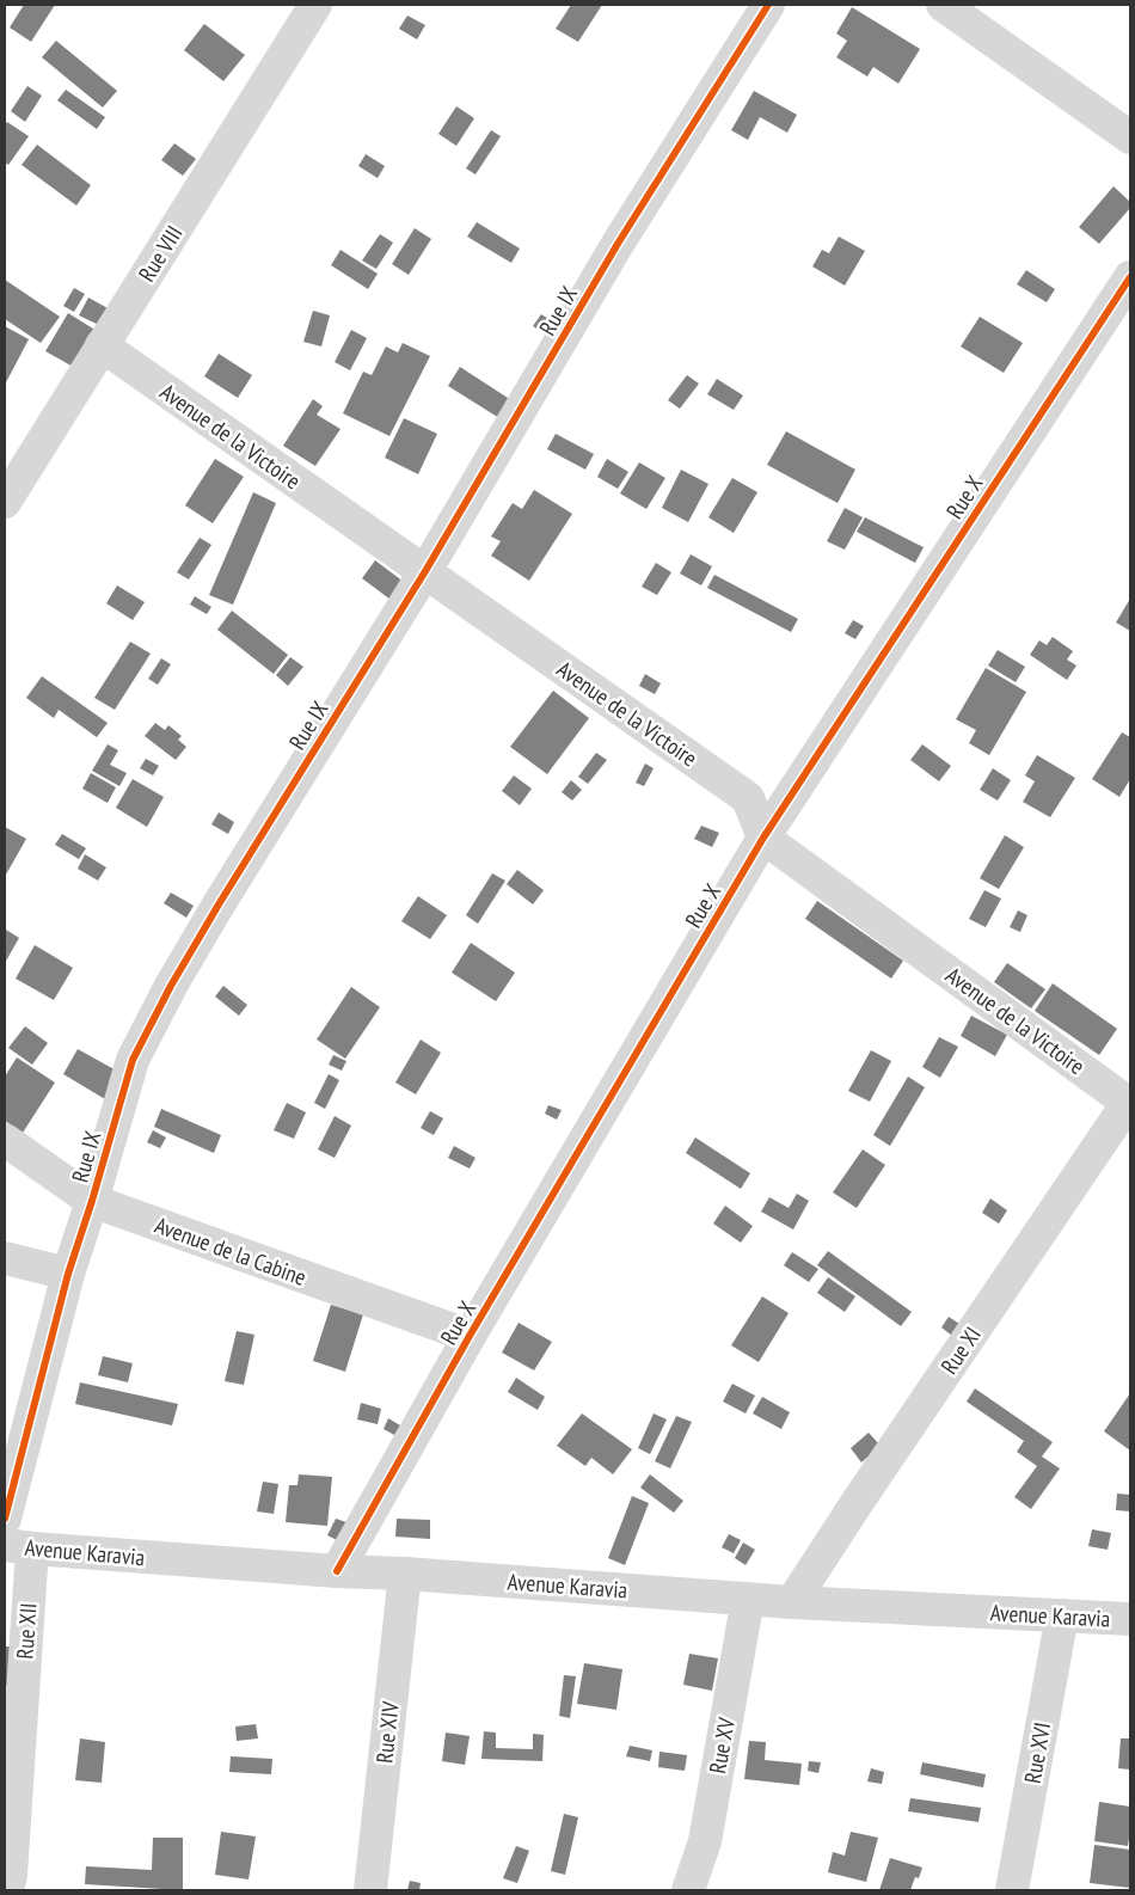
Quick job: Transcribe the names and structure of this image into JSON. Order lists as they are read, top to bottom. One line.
{"streets":{"street":["Rue VIII","Rue IX","Avenue de la Victoire","Rue X","Avenue de la Cabine","Rue XI","Avenue Karavia","Rue XII","Rue XIV","Rue XV","Rue XVI"]},"crossings":[["Rue VIII","Avenue de la Victoire"],["Rue IX","Avenue de la Victoire"],["Rue IX","Avenue de la Cabine"],["Avenue de la Victoire","Rue X"],["Avenue de la Victoire","Rue XI"],["Rue X","Avenue de la Cabine"],["Rue X","Avenue Karavia"],["Rue XI","Avenue Karavia"],["Avenue Karavia","Rue XII"],["Avenue Karavia","Rue XIV"],["Avenue Karavia","Rue XV"],["Avenue Karavia","Rue XVI"]]}
